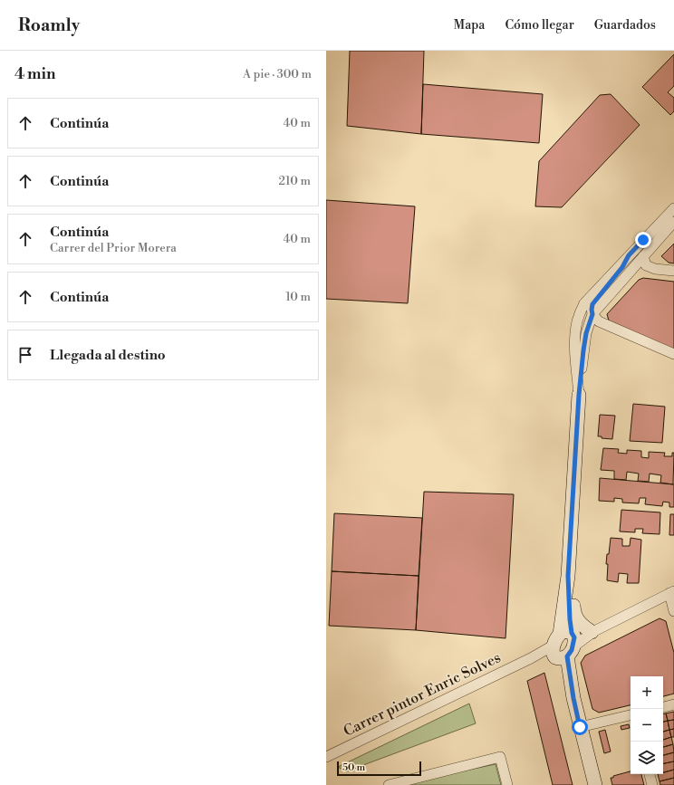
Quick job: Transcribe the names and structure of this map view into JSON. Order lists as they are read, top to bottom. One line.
{"streets":{"street":["Carrer pintor Enric Solves"]},"scale_bar":"50 m","page":{"header":"Roamly","nav":["Mapa","Cómo llegar","Guardados"],"heading":["4 min","A pie · 300 m"],"list":[["Continúa","40 m"],["Continúa","210 m"],["Continúa","Carrer del Prior Morera","40 m"],["Continúa","10 m"],"Llegada al destino"],"map_buttons":["+","−"],"scale":"50 m"}}
